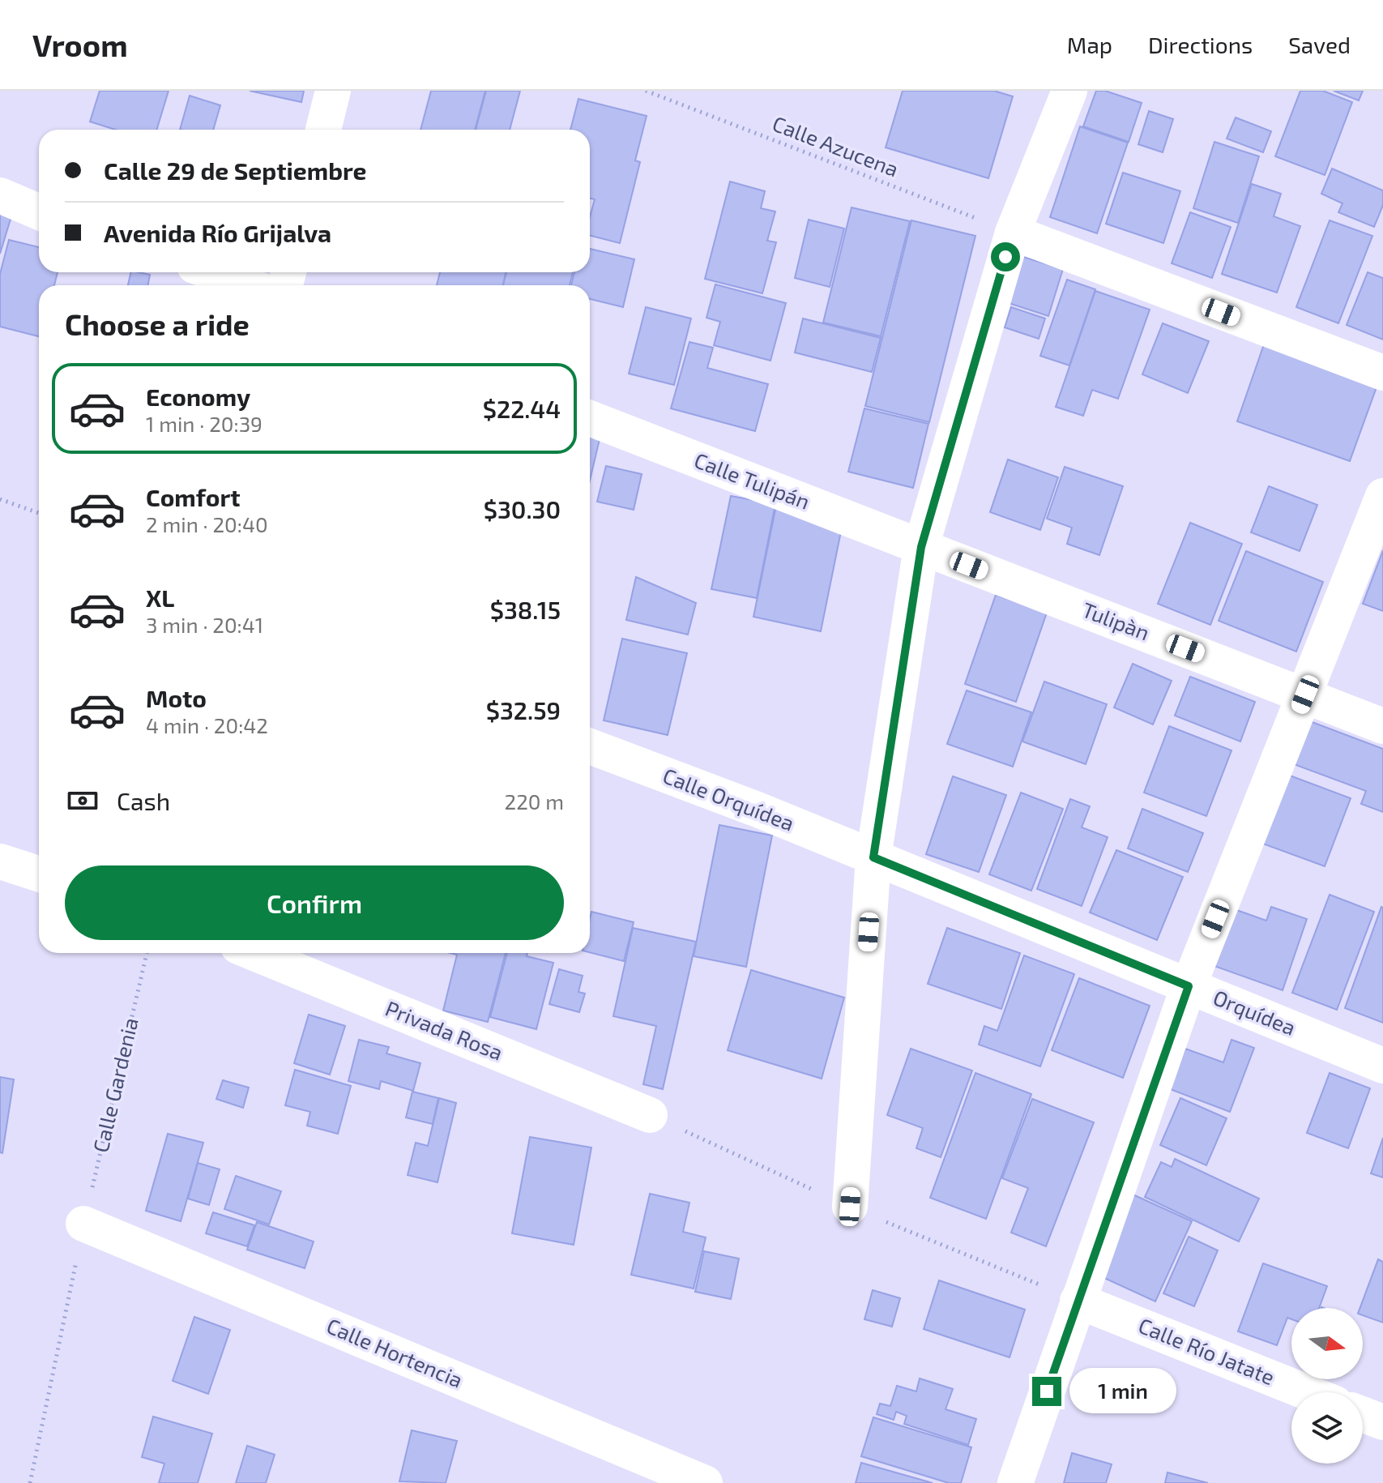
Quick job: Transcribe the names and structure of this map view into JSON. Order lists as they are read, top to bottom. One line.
{"streets":{"street":["Calle Tulipán","Tulipàn","Calle Orquídea","Orquídea","Privada Rosa","Calle Río Jatate","Calle Hortencia"],"path":["Calle Azucena","Calle Gardenia"]},"crossings":[["Calle Tulipán","Tulipàn"],["Calle Orquídea","Orquídea"],["Calle Gardenia","Calle Hortencia"]],"north":"right","page":{"header":"Vroom","nav":["Map","Directions","Saved"],"banner":["Calle 29 de Septiembre","Avenida Río Grijalva"],"heading":"Choose a ride","list":[{"name":"Economy","note":"1 min · 20:39","value":"$22.44"},{"name":"Comfort","note":"2 min · 20:40","value":"$30.30"},{"name":"XL","note":"3 min · 20:41","value":"$38.15"},{"name":"Moto","note":"4 min · 20:42","value":"$32.59"}],"pay":["Cash","220 m"],"buttons":"Confirm","bubble":"1 min"}}
